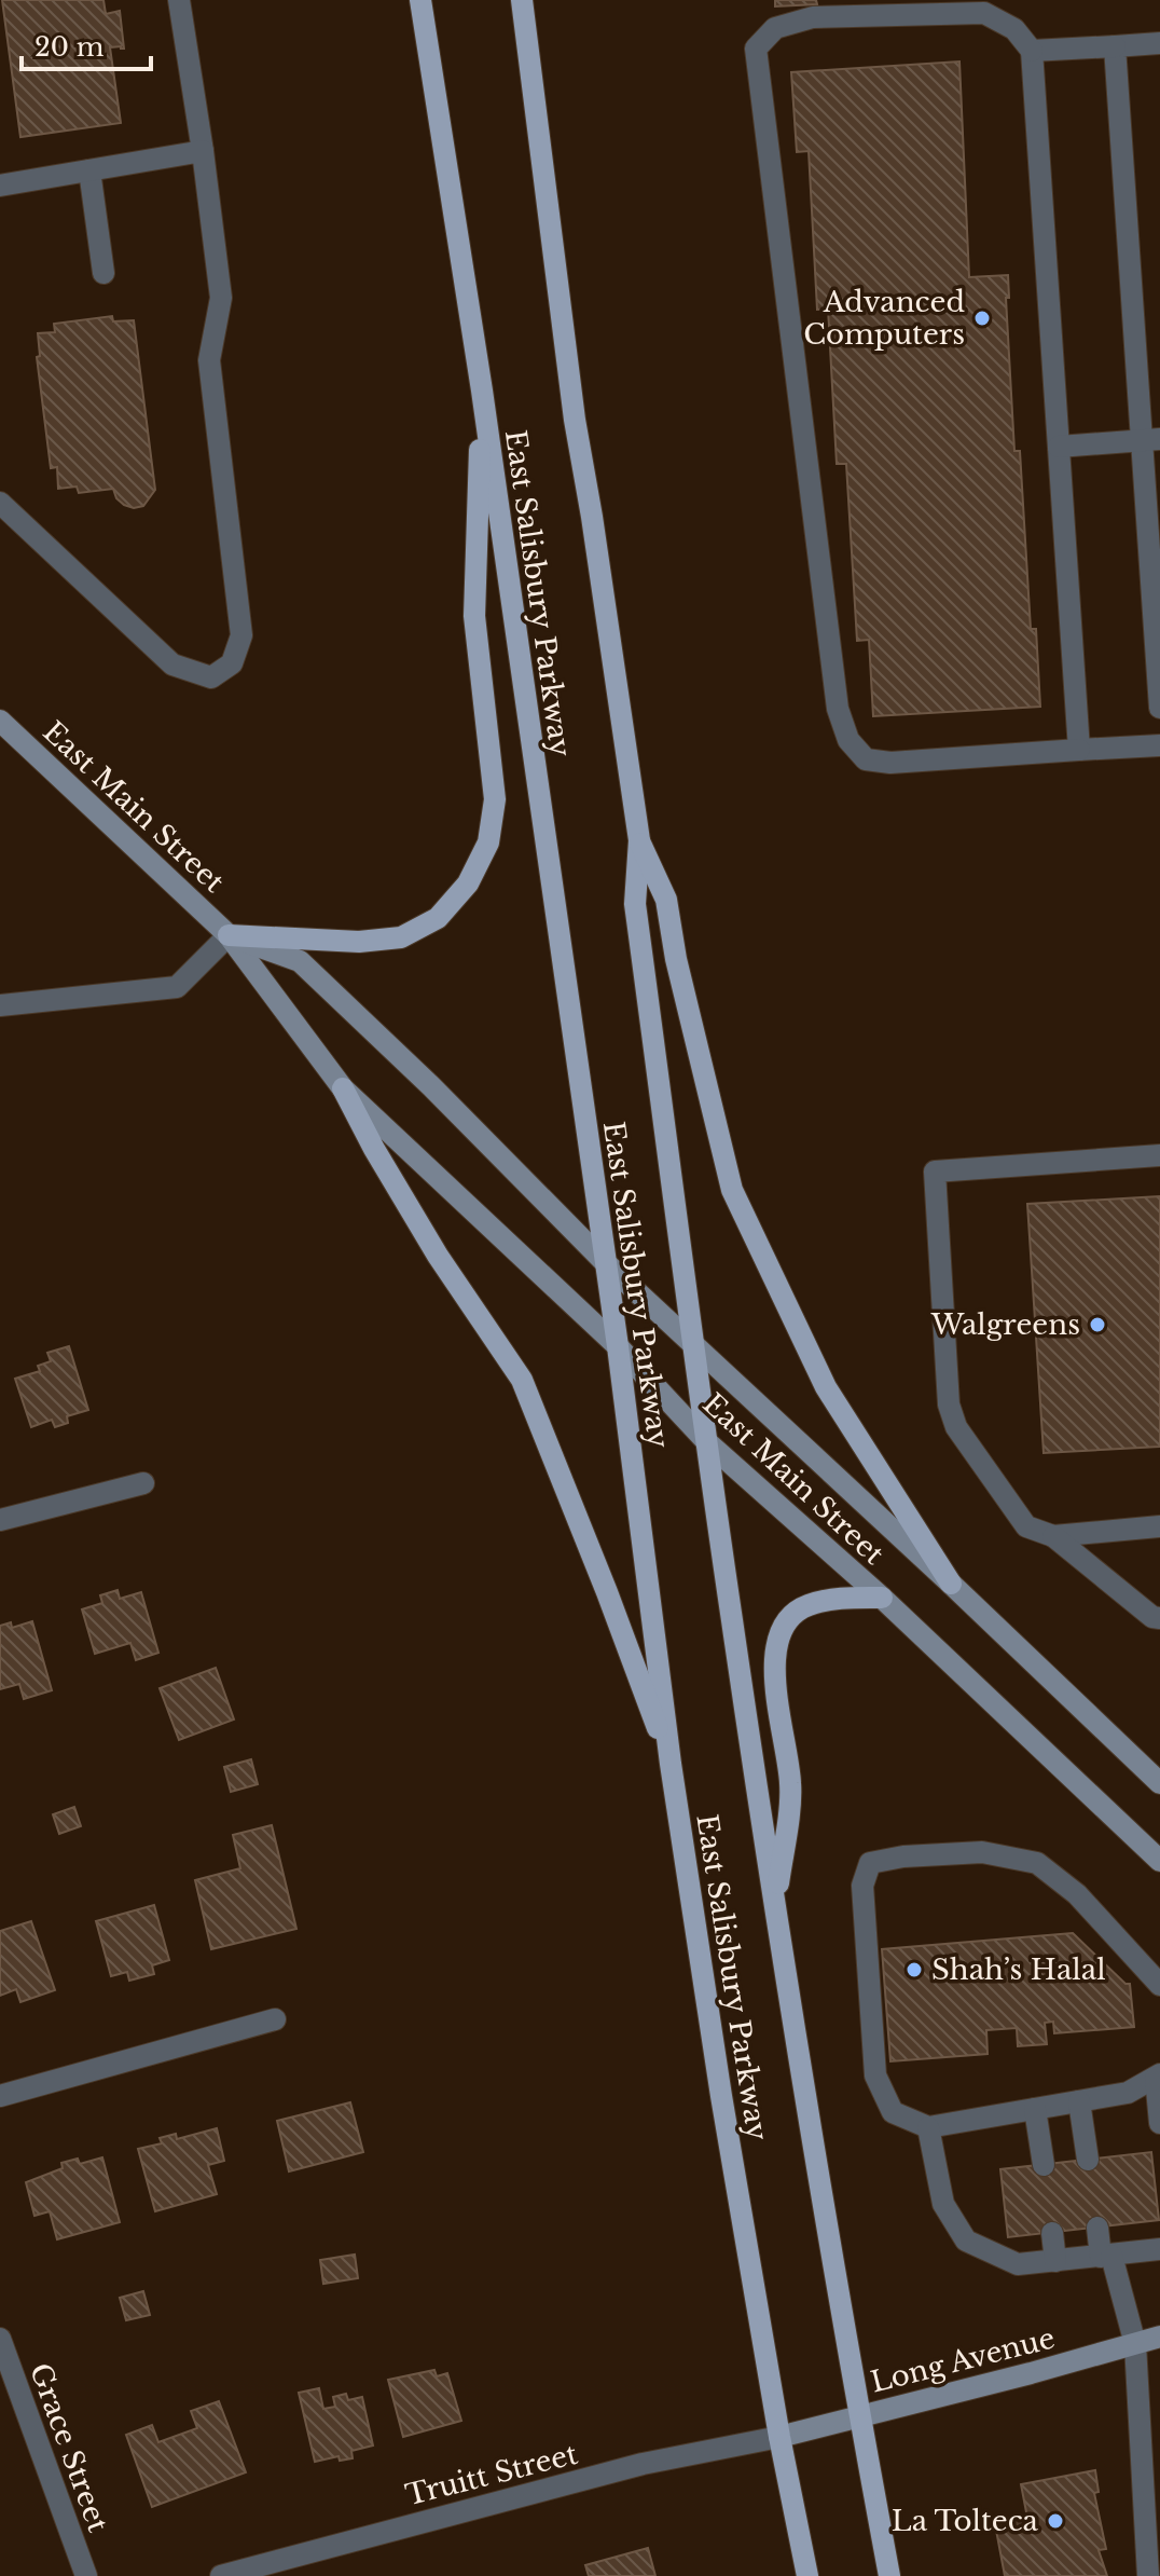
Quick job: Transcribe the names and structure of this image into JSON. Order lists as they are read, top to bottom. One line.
{"streets":{"main road":["East Salisbury Parkway","East Main Street","Long Avenue"],"street":["Grace Street","Truitt Street"]},"crossings":[["East Salisbury Parkway","East Main Street"],["East Salisbury Parkway","Long Avenue"],["East Salisbury Parkway","Truitt Street"],["Long Avenue","Truitt Street"]],"places":["Advanced Computers","Walgreens","Shah’s Halal","La Tolteca"],"scale_bar":"20 m"}
